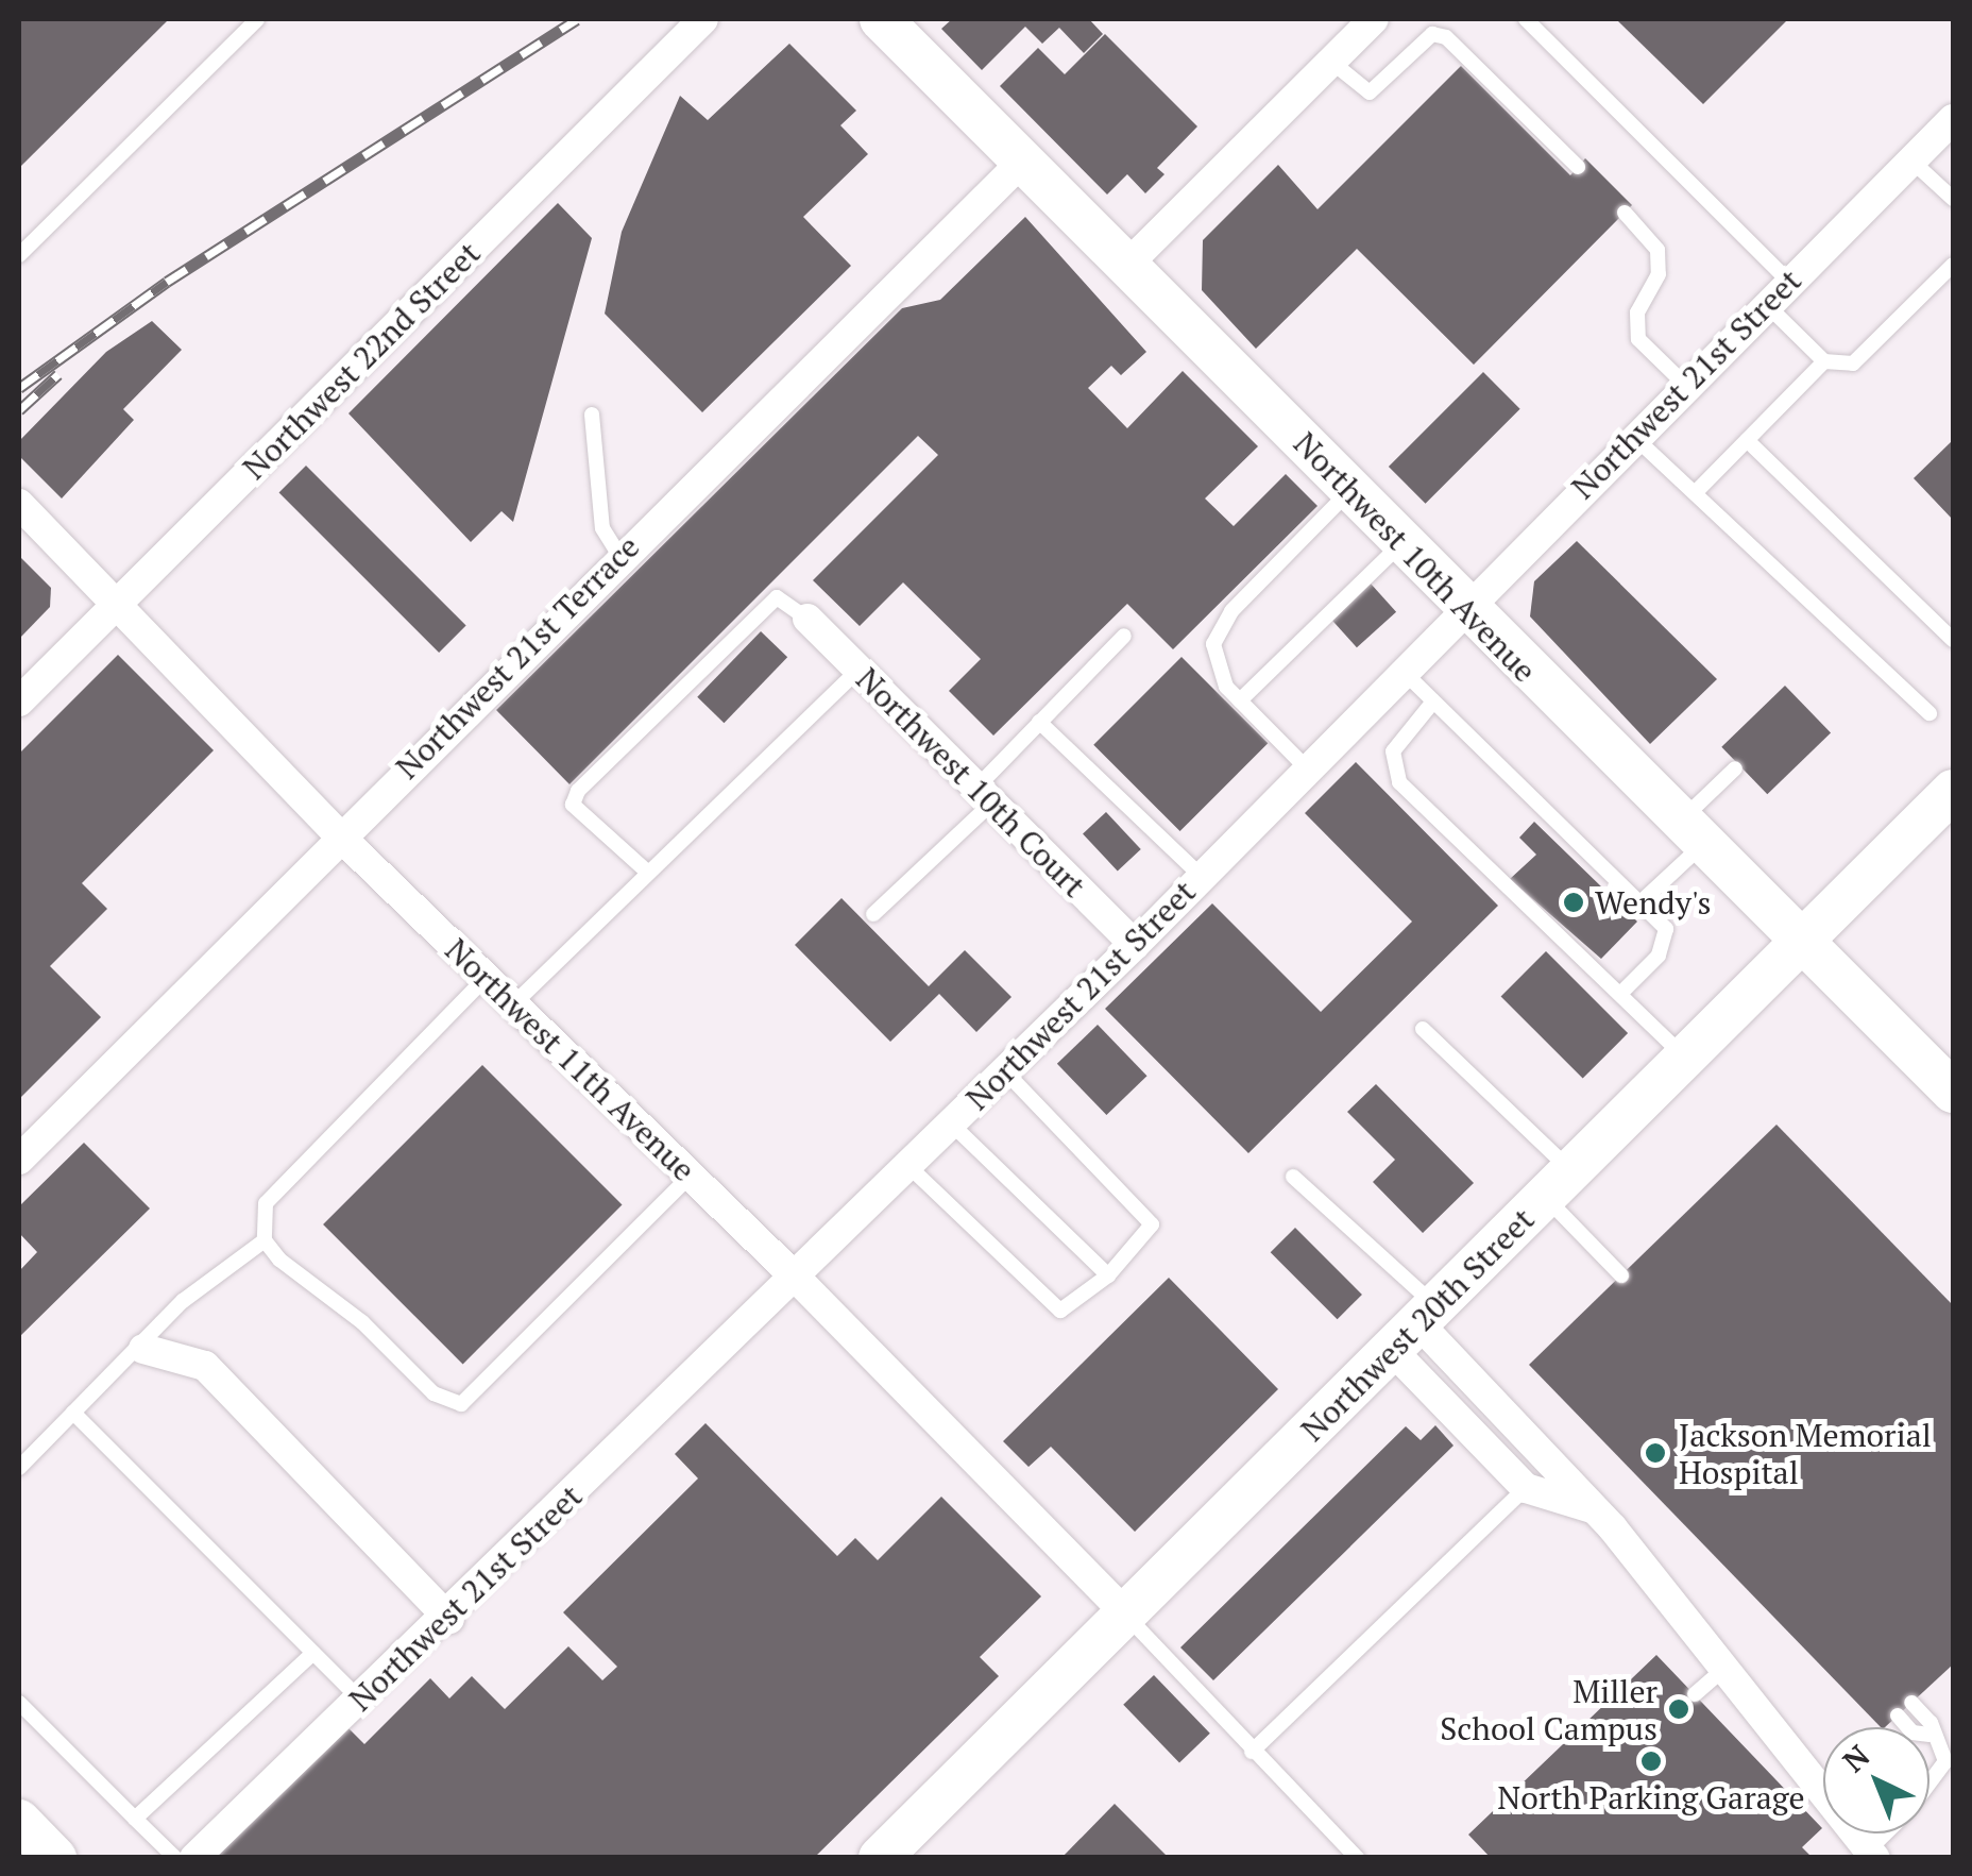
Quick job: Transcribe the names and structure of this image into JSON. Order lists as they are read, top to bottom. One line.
{"streets":{"street":["Northwest 22nd Street","Northwest 21st Street","Northwest 10th Avenue","Northwest 21st Terrace","Northwest 10th Court","Northwest 11th Avenue","Northwest 20th Street"]},"crossings":[["Northwest 22nd Street","Northwest 11th Avenue"],["Northwest 21st Street","Northwest 10th Avenue"],["Northwest 21st Street","Northwest 10th Court"],["Northwest 21st Street","Northwest 11th Avenue"],["Northwest 10th Avenue","Northwest 21st Terrace"],["Northwest 10th Avenue","Northwest 20th Street"],["Northwest 21st Terrace","Northwest 11th Avenue"],["Northwest 11th Avenue","Northwest 20th Street"]],"places":["Wendy's","Jackson Memorial Hospital","Miller School Campus","North Parking Garage"],"north":"top left"}
